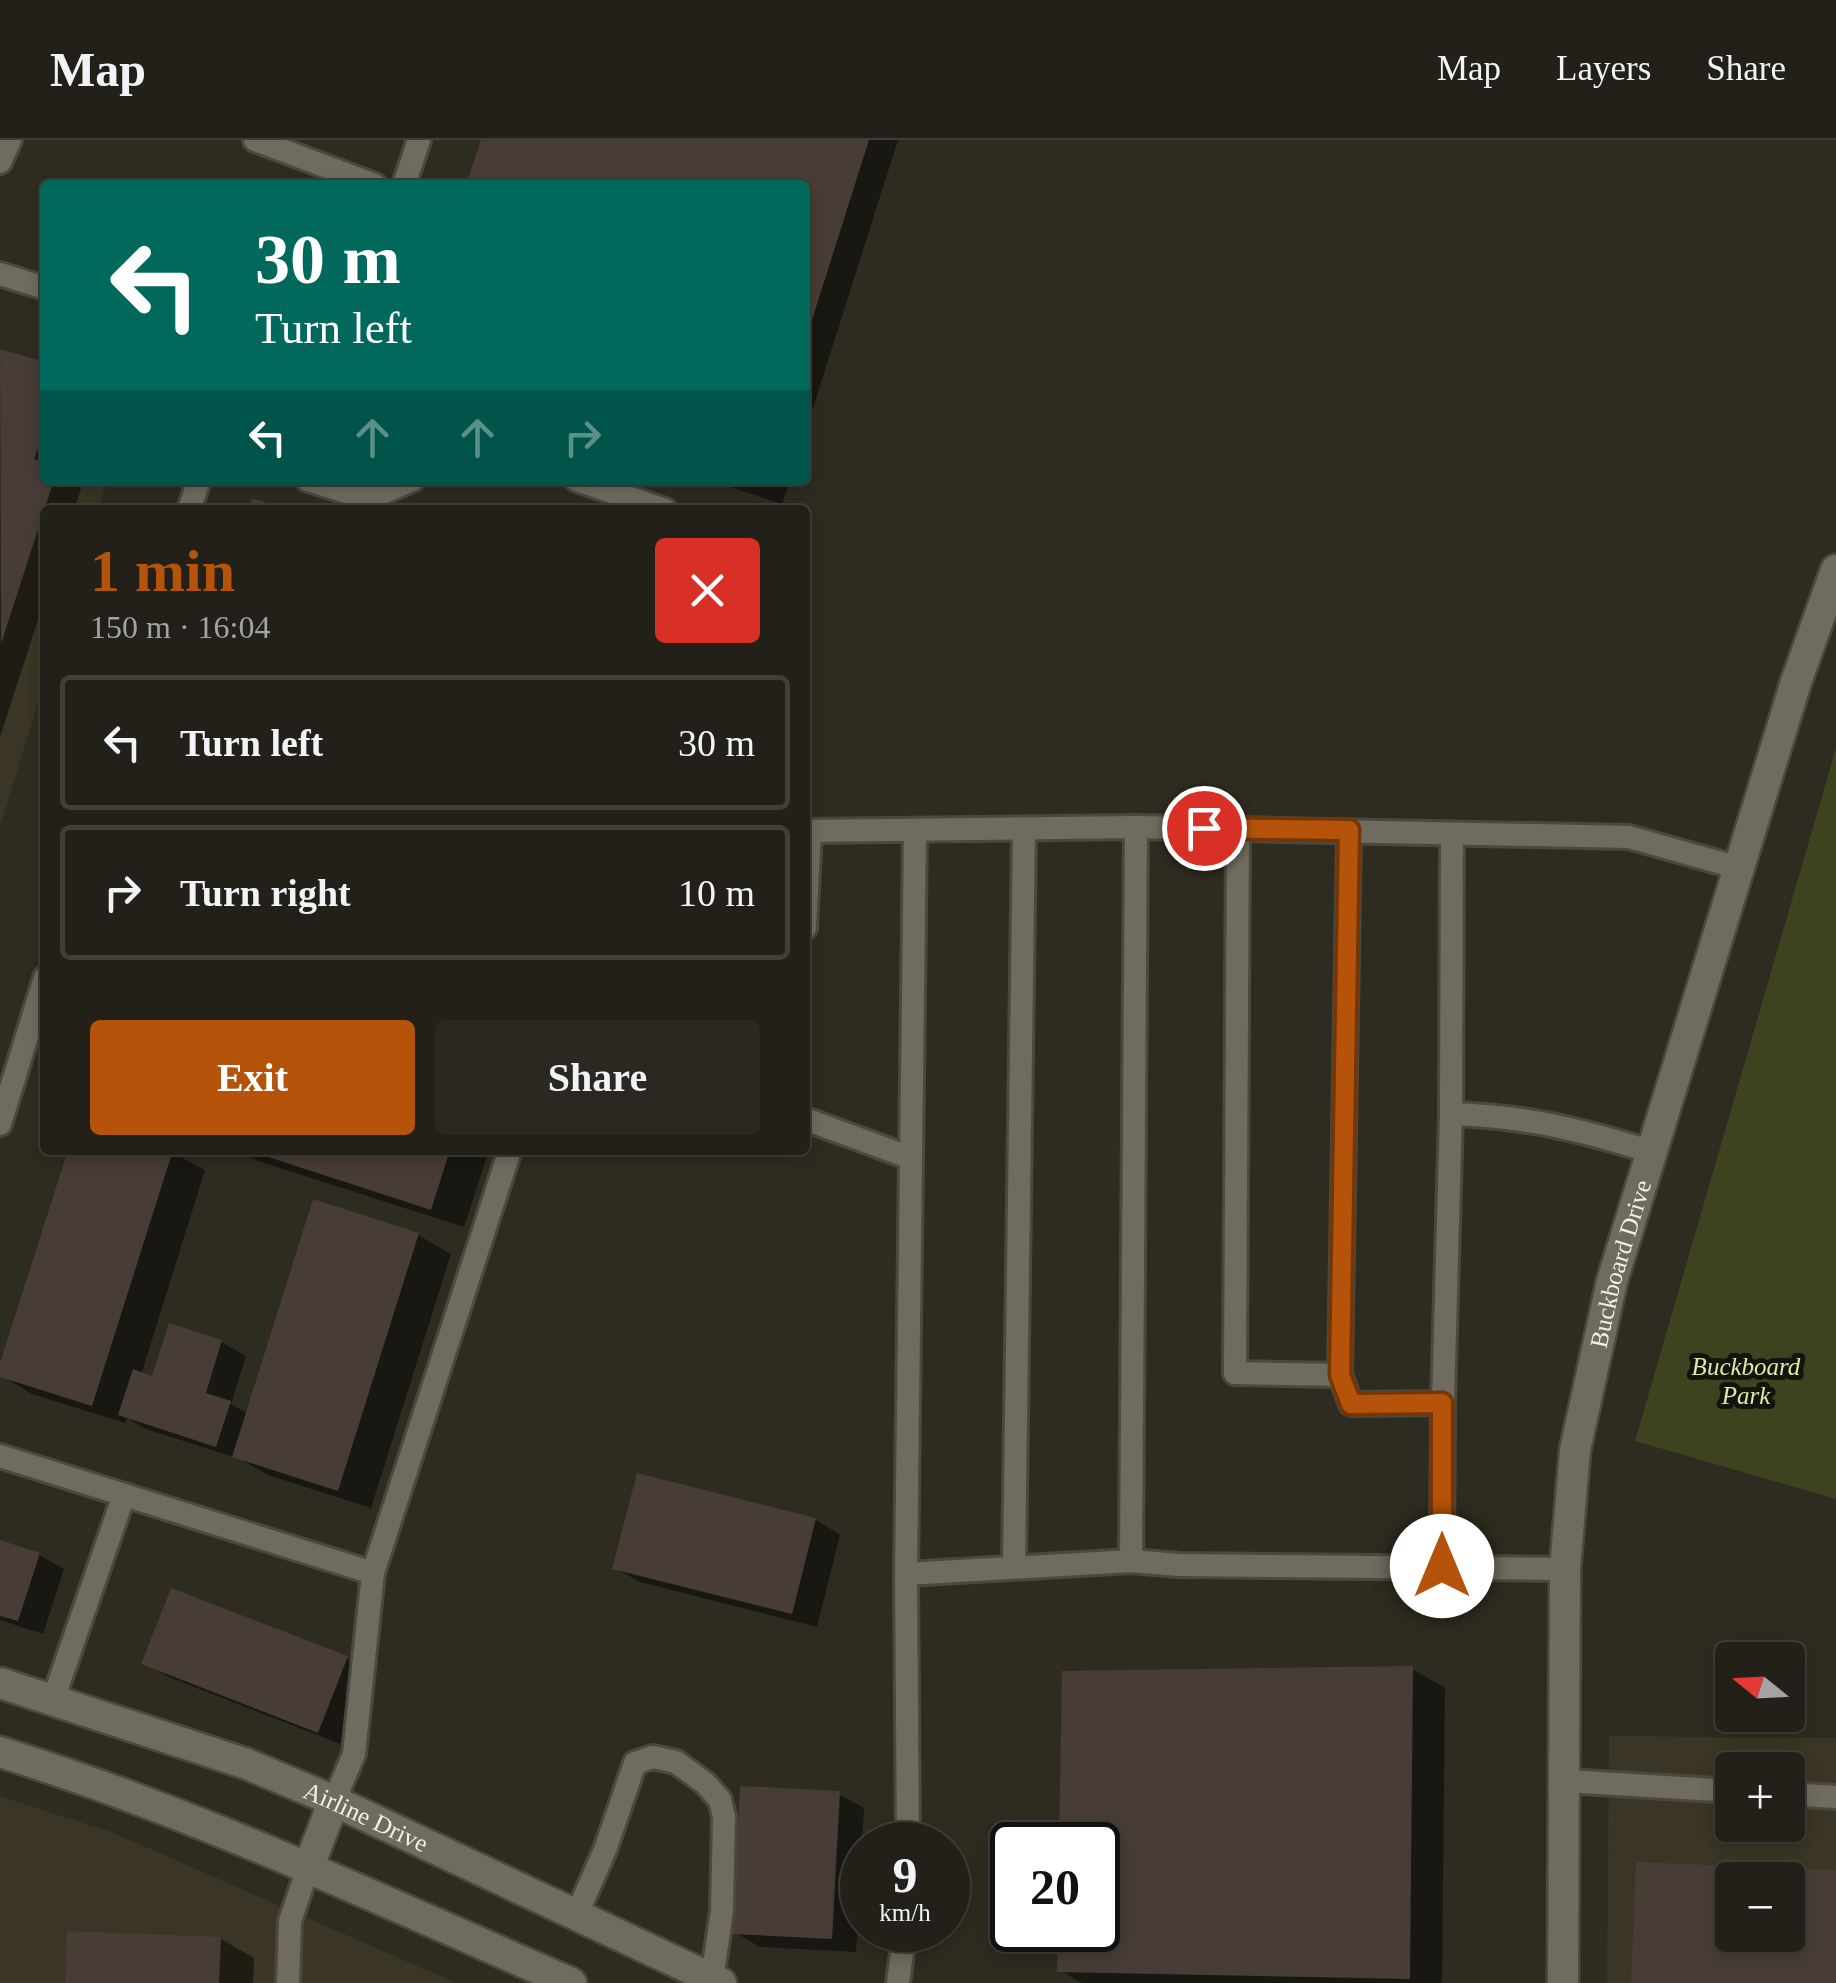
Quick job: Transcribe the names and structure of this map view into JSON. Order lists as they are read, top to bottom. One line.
{"streets":{"main road":["Buckboard Drive","Airline Drive"]},"parks":["Buckboard Park"],"north":"left","page":{"header":"Map","nav":["Map","Layers","Share"],"turn":["30 m","Turn left"],"heading":["1 min","150 m · 16:04"],"list":[{"name":"Turn left","value":"30 m"},{"name":"Turn right","value":"10 m"}],"buttons":["Exit","Share"],"map_buttons":["+","−"],"speed":"9 km/h","limit":"20"}}
